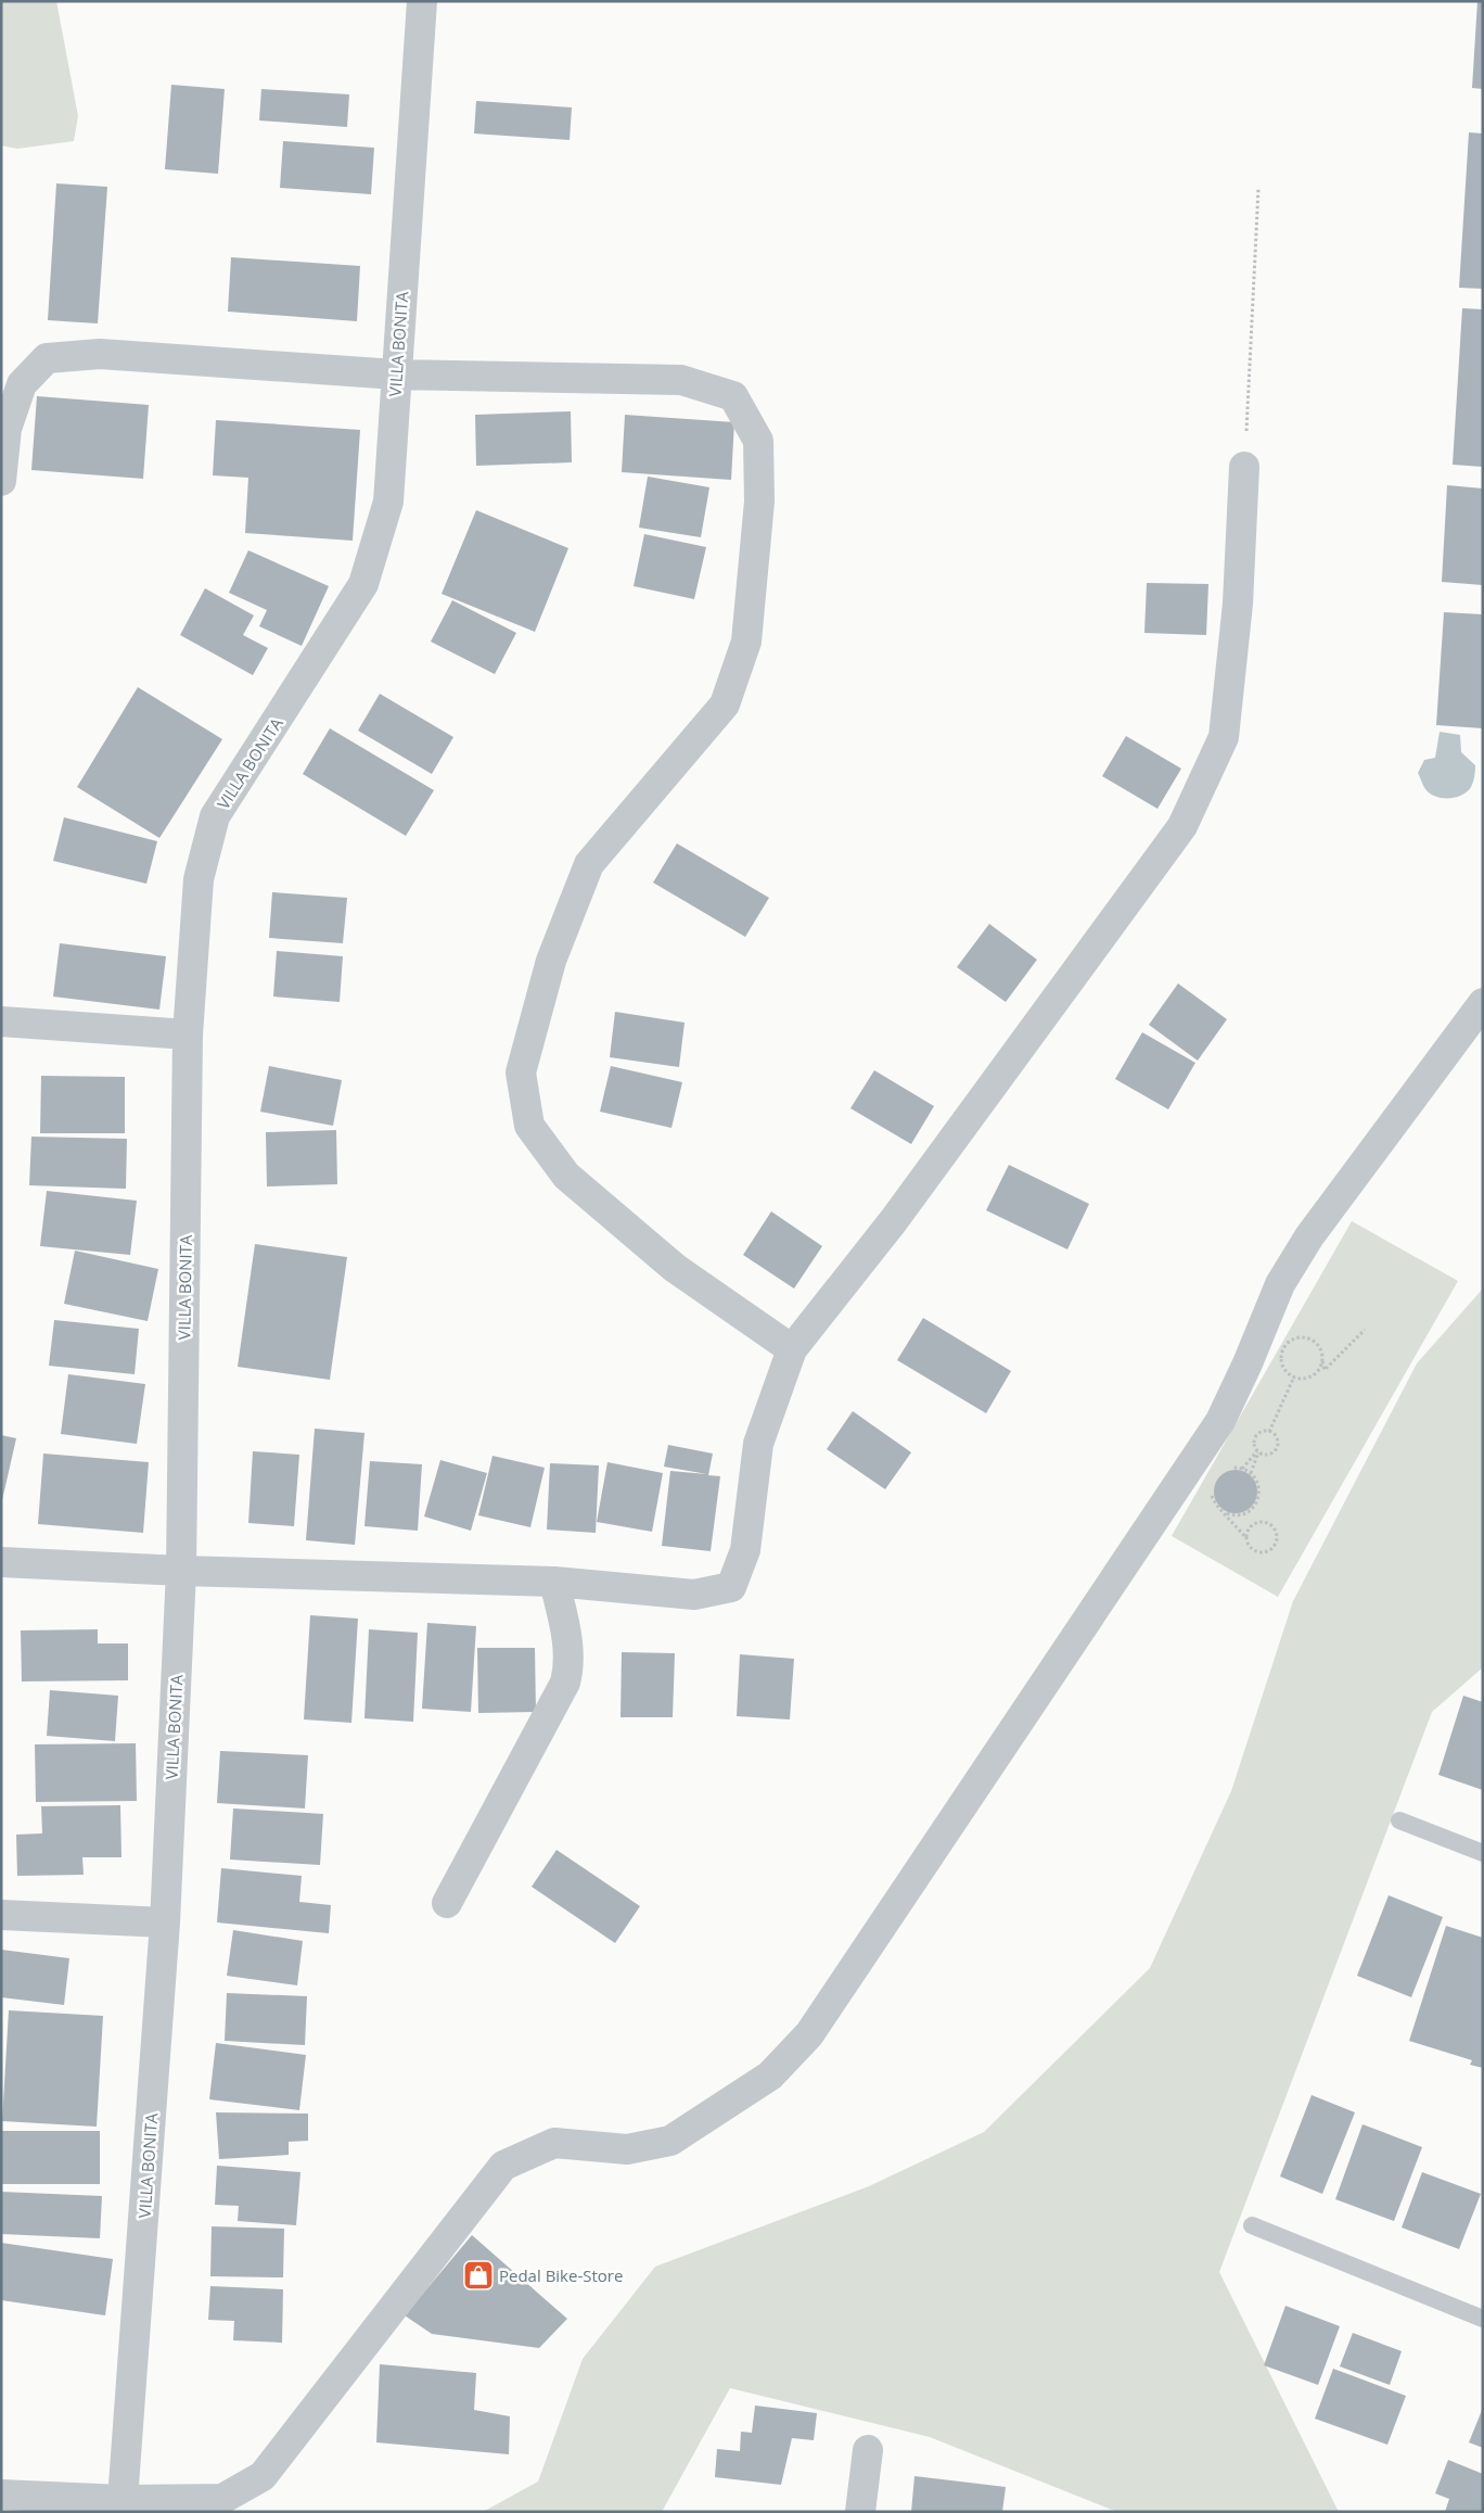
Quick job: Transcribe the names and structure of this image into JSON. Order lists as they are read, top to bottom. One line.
{"streets":{"street":["VILLA BONITA"]},"places":{"shop":["Pedal Bike-Store"]}}
